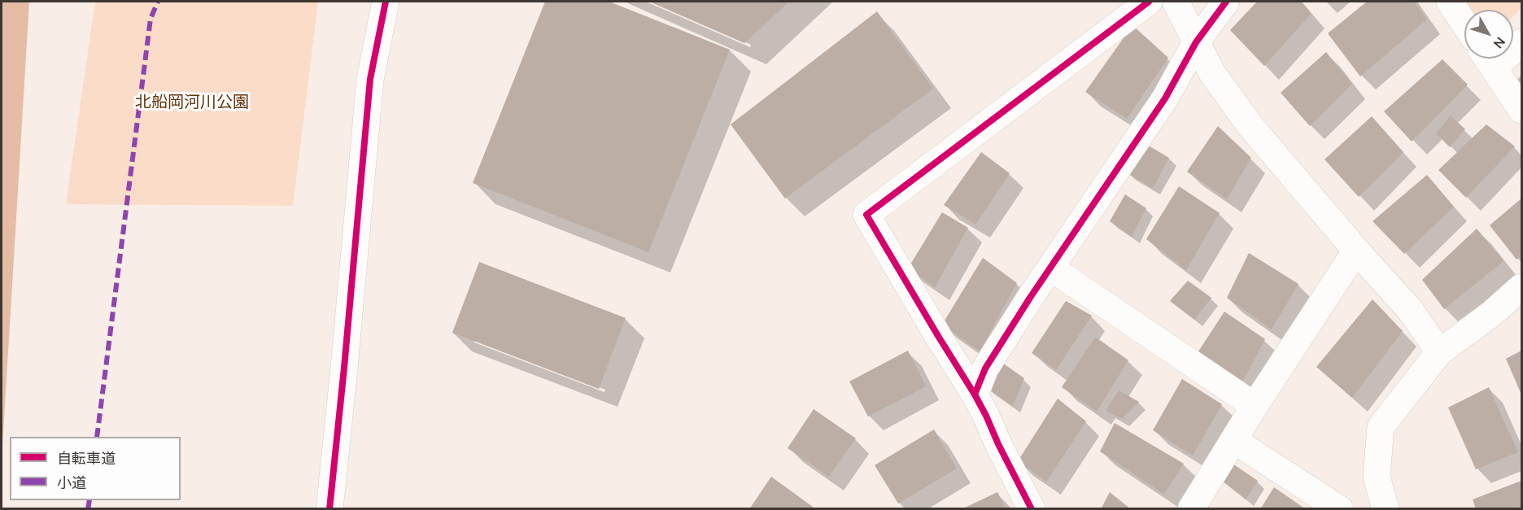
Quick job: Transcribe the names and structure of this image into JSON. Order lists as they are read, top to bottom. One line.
{"parks":["北船岡河川公園"],"legend":["自転車道","小道"],"north":"bottom right"}
